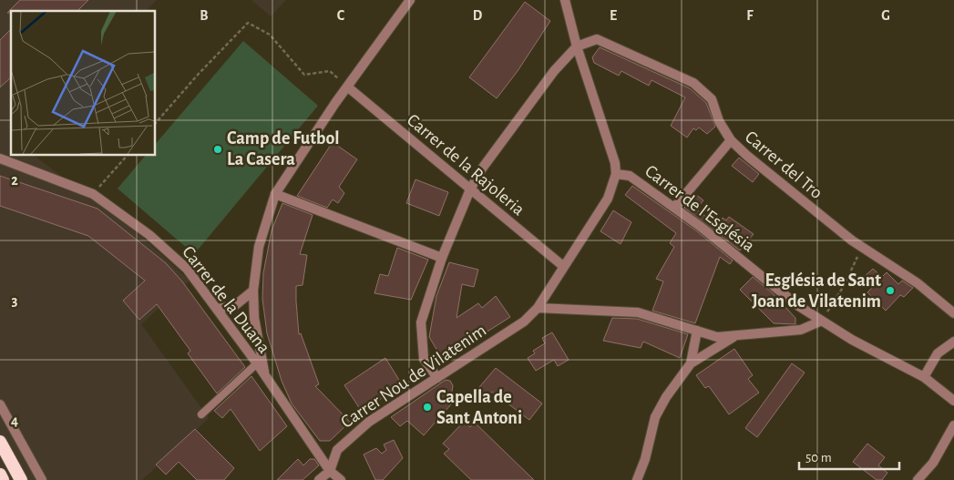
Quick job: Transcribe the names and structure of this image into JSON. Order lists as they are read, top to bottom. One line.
{"streets":{"street":["Carrer de la Rajoleria","Carrer del Tro","Carrer de l'Església","Carrer de la Duana","Carrer Nou de Vilatenim"]},"crossings":[["Carrer de la Rajoleria","Carrer Nou de Vilatenim"],["Carrer de l'Església","Carrer Nou de Vilatenim"],["Carrer de la Duana","Carrer Nou de Vilatenim"]],"places":["Camp de Futbol La Casera","Església de Sant Joan de Vilatenim","Capella de Sant Antoni"],"scale_bar":"50 m","grid":{"columns":["B","C","D","E","F","G"],"rows":["2","3","4"]}}
